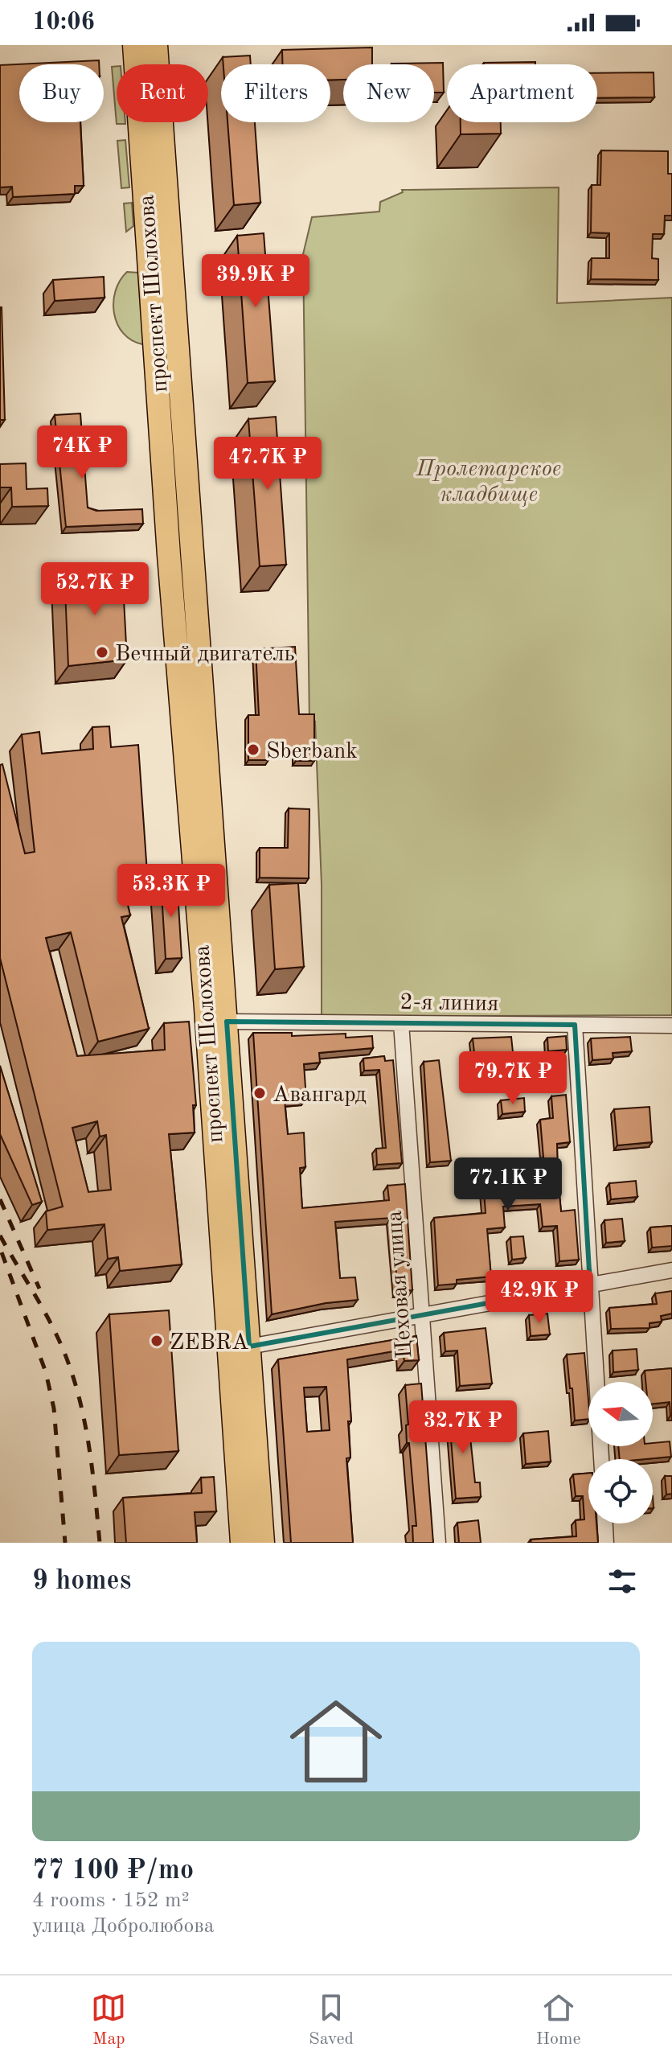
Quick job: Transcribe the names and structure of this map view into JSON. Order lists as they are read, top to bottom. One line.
{"streets":{"main road":["проспект Шолохова"],"street":["2-я линия","Цеховая улица"]},"crossings":[["проспект Шолохова","2-я линия"],["2-я линия","Цеховая улица"]],"parks":["Пролетарское кладбище"],"places":["Вечный двигатель","Sberbank","Авангард","ZEBRA"],"north":"left","page":{"status":"10:06","chip":["Buy","Rent","Filters","New","Apartment"],"price":["39.9K ₽","74K ₽","47.7K ₽","52.7K ₽","53.3K ₽","79.7K ₽","77.1K ₽","42.9K ₽","32.7K ₽"],"heading":"9 homes","list":[{"name":"77 100 ₽/mo","note":"4 rooms · 152 m² · улица Добролюбова"}],"tabs":["Map","Saved","Home"]}}
